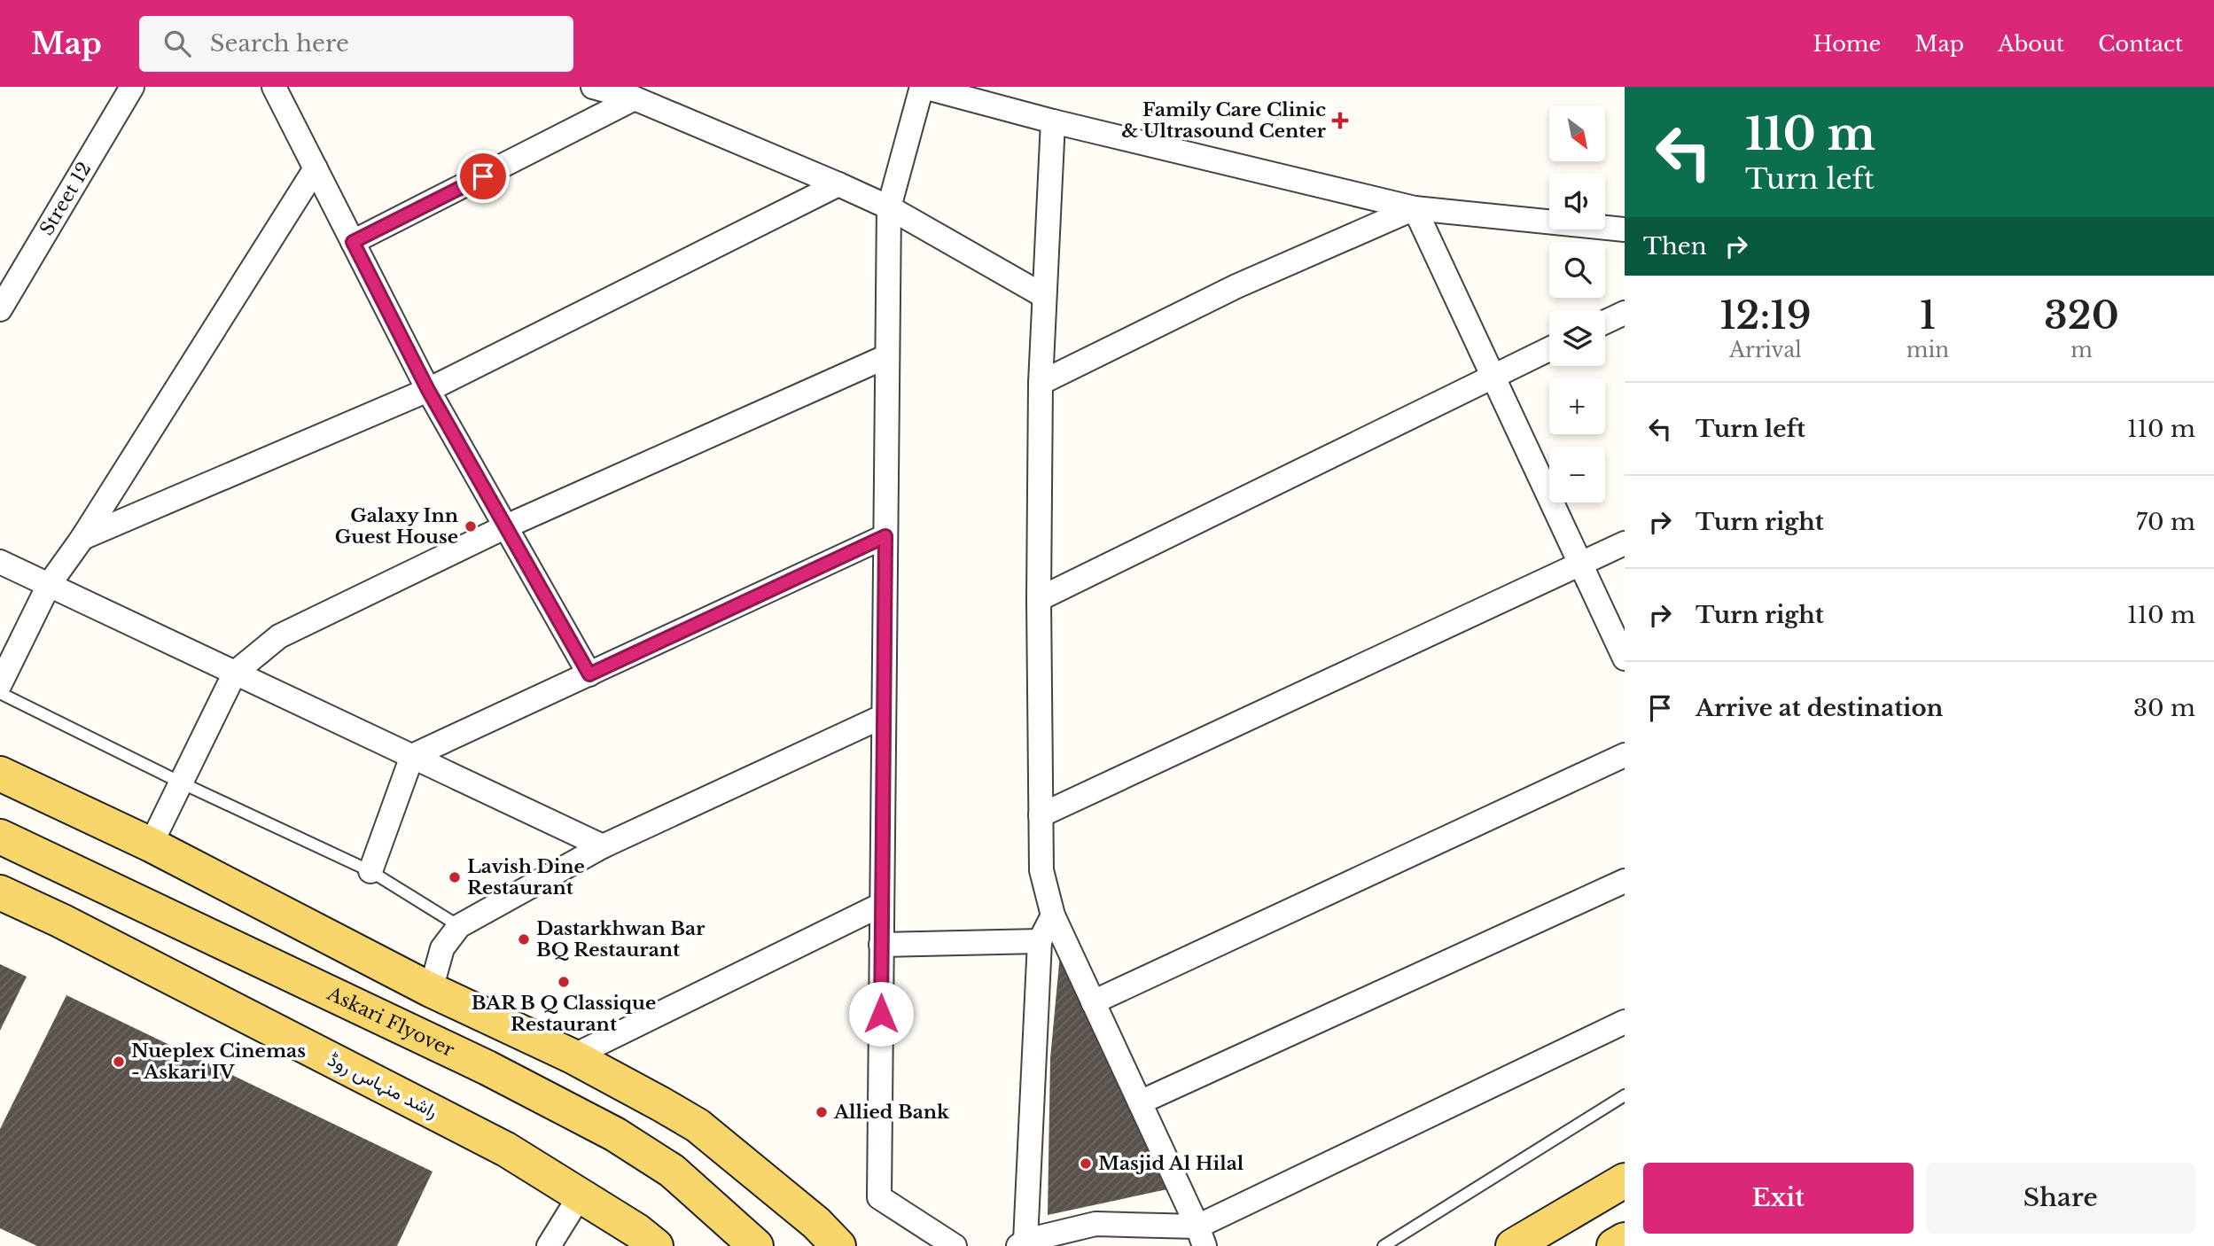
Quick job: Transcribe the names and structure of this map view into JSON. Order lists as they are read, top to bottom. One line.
{"streets":{"main road":["Askari Flyover","راشد منہاس روڈ"],"street":["Street 12"]},"places":{"health":["Family Care Clinic & Ultrasound Center"],"other":["Galaxy Inn Guest House","Lavish Dine Restaurant","Dastarkhwan Bar BQ Restaurant","BAR B Q Classique Restaurant","Nueplex Cinemas - Askari IV","Allied Bank","Masjid Al Hilal"]},"north":"bottom right","page":{"header":"Map","search":"Search here","nav":["Home","Map","About","Contact"],"turn":["110 m","Turn left"],"map_buttons":["+","−"],"then":"Then","eta":["12:19","Arrival","1","min","320","m"],"list":[{"name":"Turn left","value":"110 m"},{"name":"Turn right","value":"70 m"},{"name":"Turn right","value":"110 m"},{"name":"Arrive at destination","value":"30 m"}],"buttons":["Exit","Share"]}}
